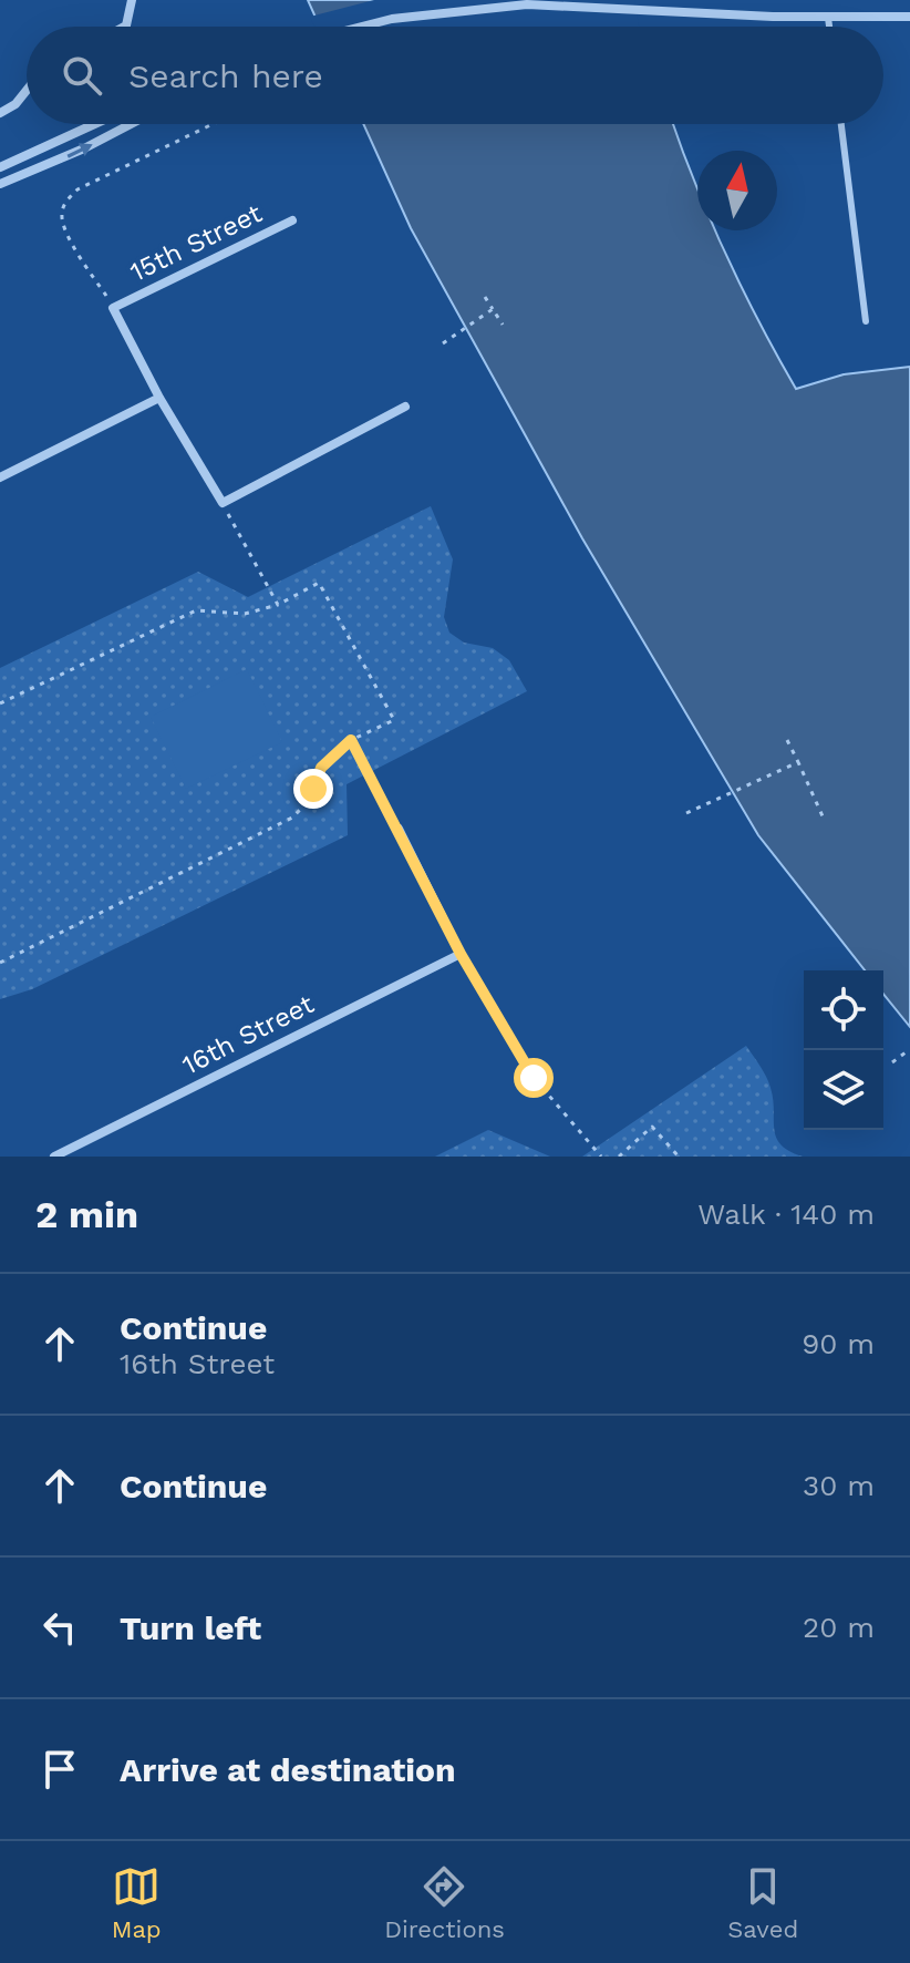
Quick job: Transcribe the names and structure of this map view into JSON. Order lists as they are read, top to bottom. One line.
{"streets":{"street":["15th Street","16th Street"]},"north":"top","page":{"search":"Search here","heading":["2 min","Walk · 140 m"],"list":[["Continue","16th Street","90 m"],["Continue","30 m"],["Turn left","20 m"],"Arrive at destination"],"nav":["Map","Directions","Saved"]}}
